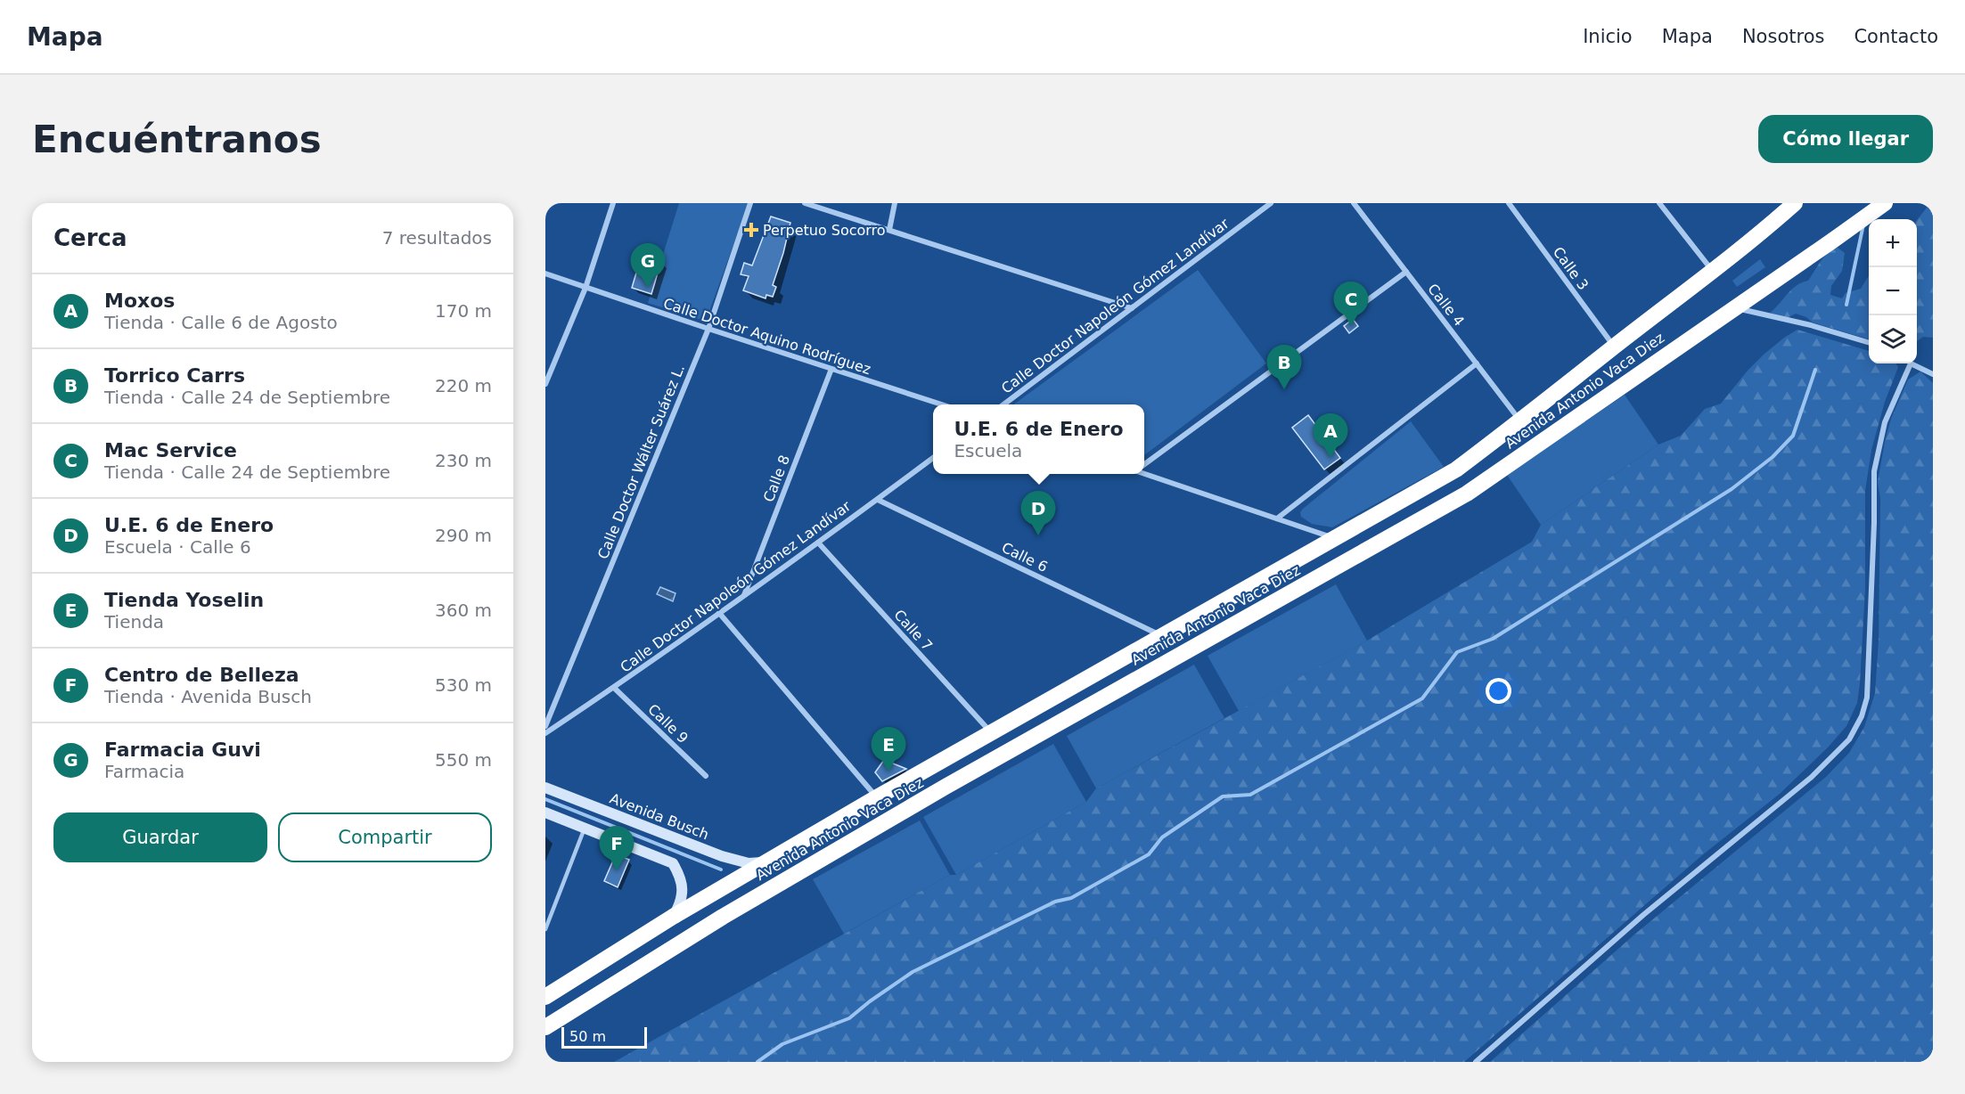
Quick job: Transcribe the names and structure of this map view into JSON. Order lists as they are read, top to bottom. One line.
{"streets":{"highway":["Avenida Antonio Vaca Diez"],"main road":["Avenida Busch"],"street":["Calle 3","Calle 4","Calle Doctor Napoleón Gómez Landívar","Calle Doctor Aquino Rodríguez","Calle Doctor Wálter Suárez L.","Calle 8","Calle 6","Calle 7","Calle 9"]},"crossings":[["Calle 3","Avenida Antonio Vaca Diez"],["Calle 4","Avenida Antonio Vaca Diez"],["Calle Doctor Napoleón Gómez Landívar","Calle 8"],["Calle Doctor Napoleón Gómez Landívar","Calle 6"],["Calle Doctor Napoleón Gómez Landívar","Calle 7"],["Calle Doctor Napoleón Gómez Landívar","Calle 9"],["Calle Doctor Aquino Rodríguez","Calle Doctor Wálter Suárez L."],["Calle Doctor Aquino Rodríguez","Calle 8"],["Avenida Antonio Vaca Diez","Calle 6"],["Avenida Antonio Vaca Diez","Calle 7"],["Avenida Antonio Vaca Diez","Avenida Busch"]],"places":{"health":["Perpetuo Socorro"]},"scale_bar":"50 m","page":{"header":"Mapa","nav":["Inicio","Mapa","Nosotros","Contacto"],"buttons":["Cómo llegar",["Guardar","Compartir"]],"title":"Encuéntranos","heading":["Cerca","7 resultados"],"map_buttons":["+","−"],"pins":["G","C","B","A","D","E","F"],"list":[{"mark":"A","name":"Moxos","note":"Tienda · Calle 6 de Agosto","value":"170 m"},{"mark":"B","name":"Torrico Carrs","note":"Tienda · Calle 24 de Septiembre","value":"220 m"},{"mark":"C","name":"Mac Service","note":"Tienda · Calle 24 de Septiembre","value":"230 m"},{"mark":"D","name":"U.E. 6 de Enero","note":"Escuela · Calle 6","value":"290 m"},{"mark":"E","name":"Tienda Yoselin","note":"Tienda","value":"360 m"},{"mark":"F","name":"Centro de Belleza","note":"Tienda · Avenida Busch","value":"530 m"},{"mark":"G","name":"Farmacia Guvi","note":"Farmacia","value":"550 m"}],"popup":["U.E. 6 de Enero","Escuela"],"scale":"50 m"}}
